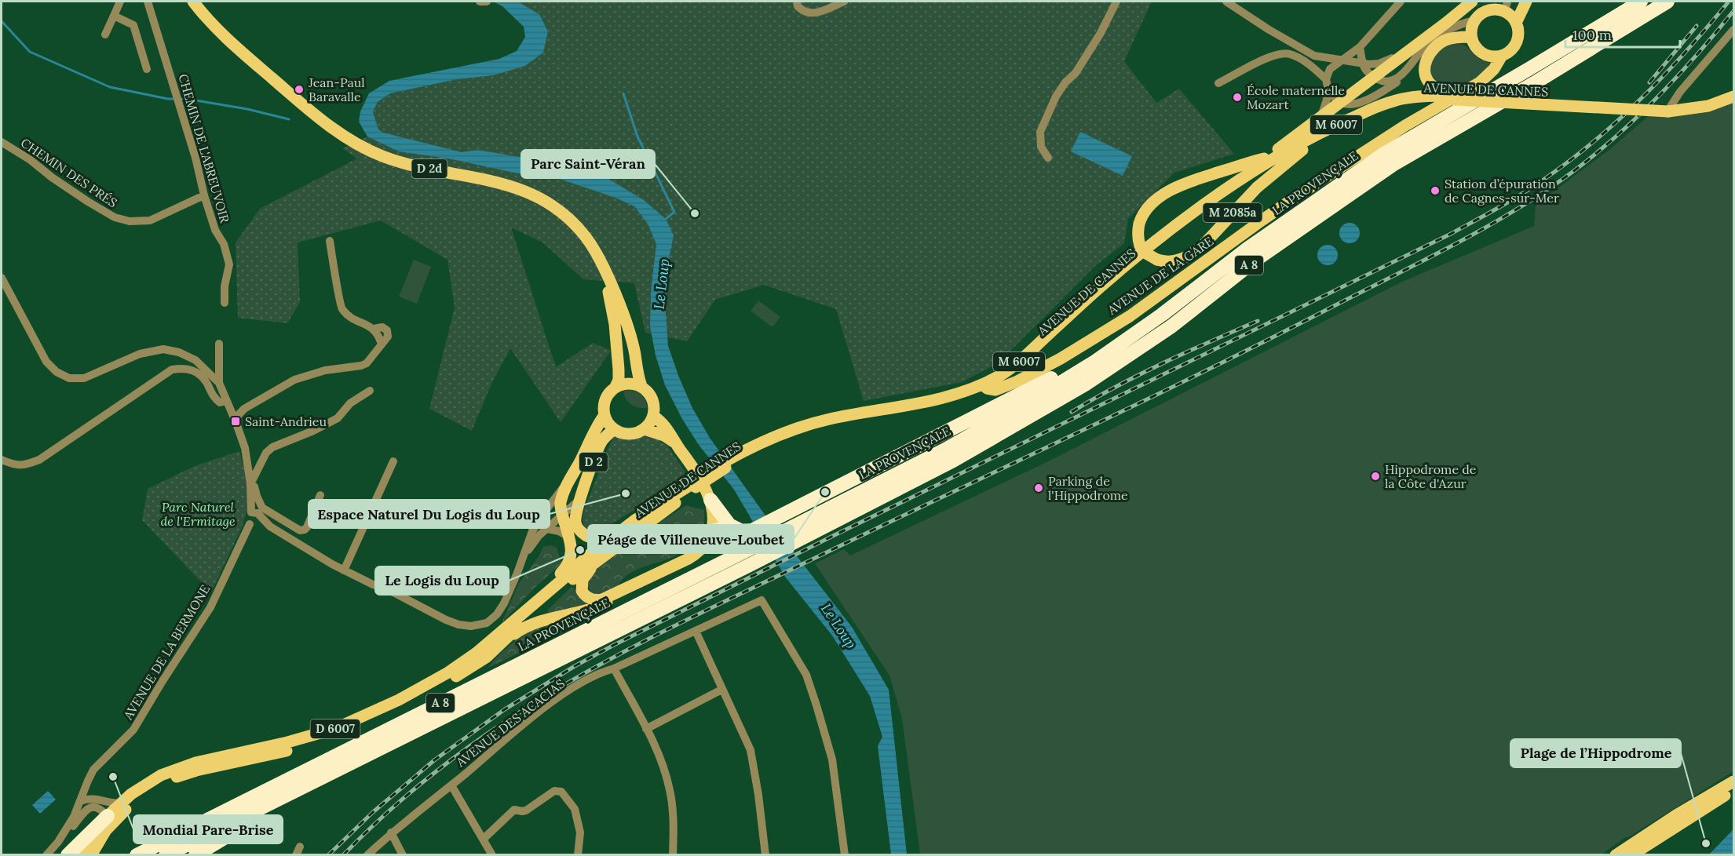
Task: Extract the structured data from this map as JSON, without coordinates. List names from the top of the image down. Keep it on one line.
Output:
{"streets":{"highway":["LA PROVENÇALE","A 8"],"main road":["AVENUE DE CANNES","M 6007","D 2d","M 2085a","AVENUE DE LA GARE","D 2","D 6007"],"street":["CHEMIN DE L'ABREUVOIR","CHEMIN DES PRÉS","AVENUE DE LA BERMONE","AVENUE DES ACACIAS"]},"crossings":[["AVENUE DE CANNES","M 2085a"],["AVENUE DE CANNES","AVENUE DE LA GARE"],["AVENUE DE CANNES","D 2"],["AVENUE DE CANNES","D 6007"],["CHEMIN DE L'ABREUVOIR","CHEMIN DES PRÉS"],["D 2d","D 2"],["D 2","AVENUE DE LA BERMONE"],["D 2","D 6007"]],"water":["Le Loup"],"parks":["Parc Naturel de l'Ermitage"],"places":{"other":["Jean-Paul Baravalle","École maternelle Mozart","Station d’épuration de Cagnes-sur-Mer","Parc Saint-Véran","Hippodrome de la Côte d'Azur","Parking de l'Hippodrome","Péage de Villeneuve-Loubet","Espace Naturel Du Logis du Loup","Le Logis du Loup","Mondial Pare-Brise","Plage de l’Hippodrome"],"transit":["Saint-Andrieu"]},"scale_bar":"100 m"}
